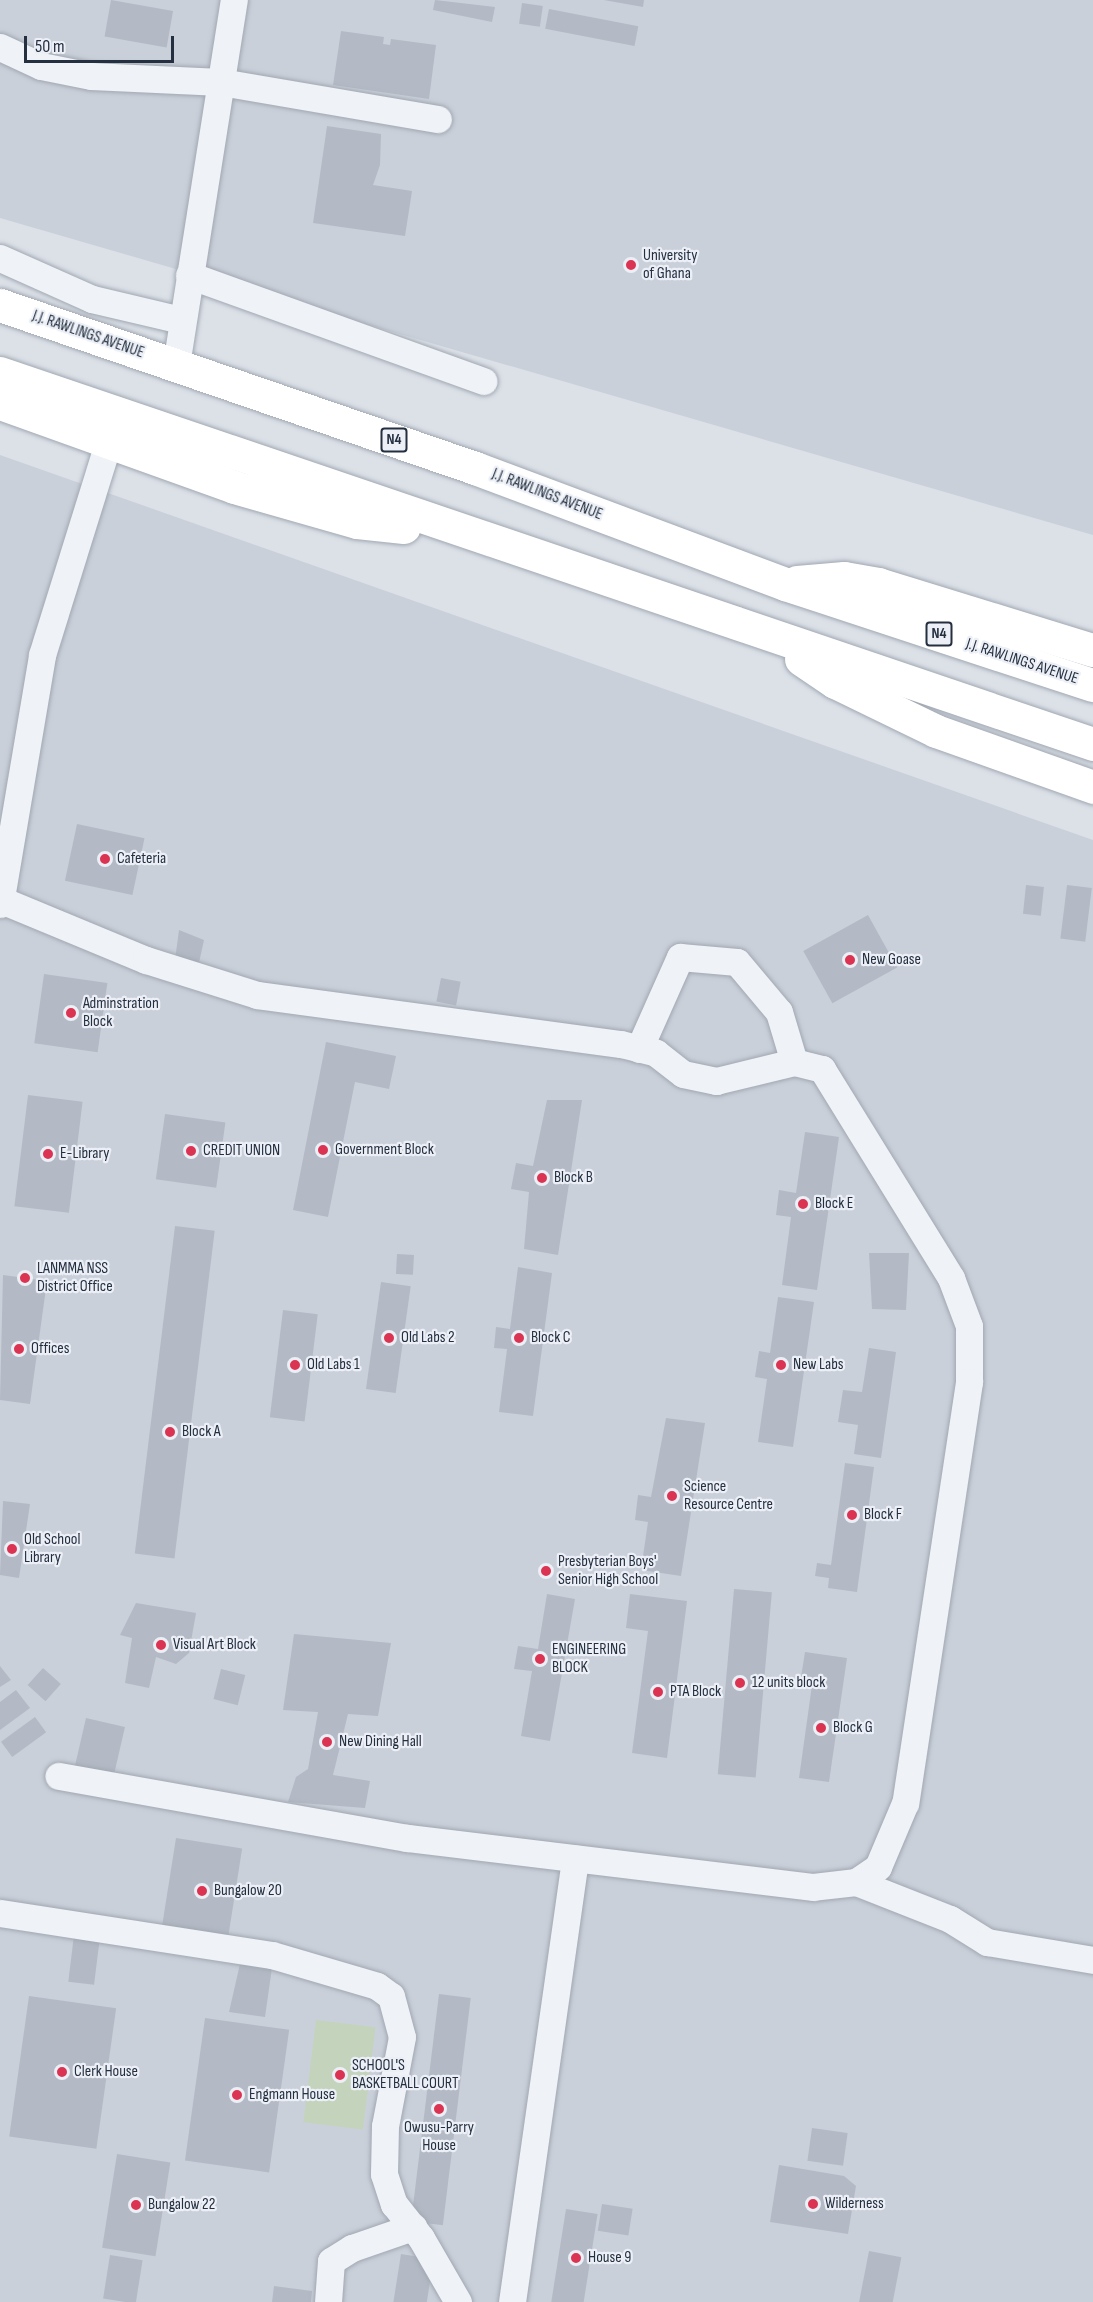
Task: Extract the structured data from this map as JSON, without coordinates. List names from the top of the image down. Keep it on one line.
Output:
{"streets":{"highway":["J.J. RAWLINGS AVENUE","N4"]},"places":["University of Ghana","Cafeteria","New Goase","Adminstration Block","Government Block","CREDIT UNION","E-Library","Block B","Block E","LANMMA NSS District Office","Old Labs 2","Block C","Offices","Old Labs 1","New Labs","Block A","Science Resource Centre","Block F","Old School Library","Presbyterian Boys' Senior High School","Visual Art Block","ENGINEERING BLOCK","12 units block","PTA Block","Block G","New Dining Hall","Bungalow 20","Clerk House","SCHOOL'S BASKETBALL COURT","Engmann House","Owusu-Parry House","Wilderness","Bungalow 22","House 9"],"scale_bar":"50 m"}
